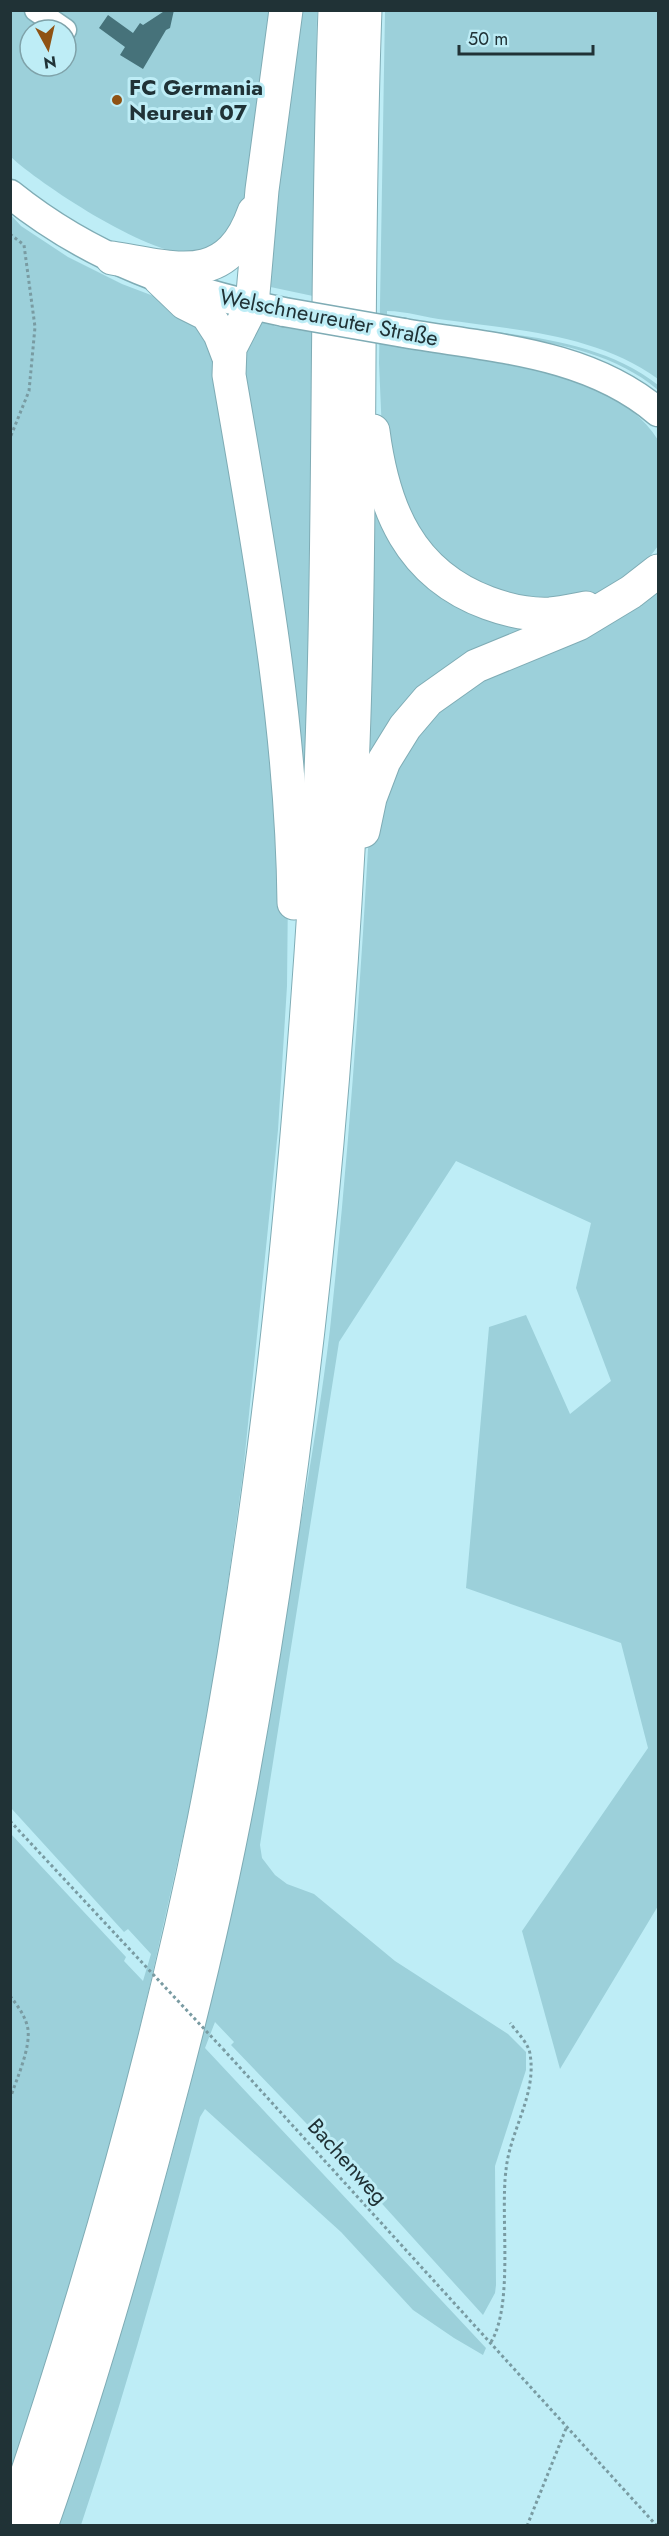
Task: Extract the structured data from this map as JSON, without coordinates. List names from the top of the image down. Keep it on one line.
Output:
{"streets":{"main road":["Welschneureuter Straße"],"path":["Bachenweg"]},"places":["FC Germania Neureut 07"],"scale_bar":"50 m","north":"bottom"}
